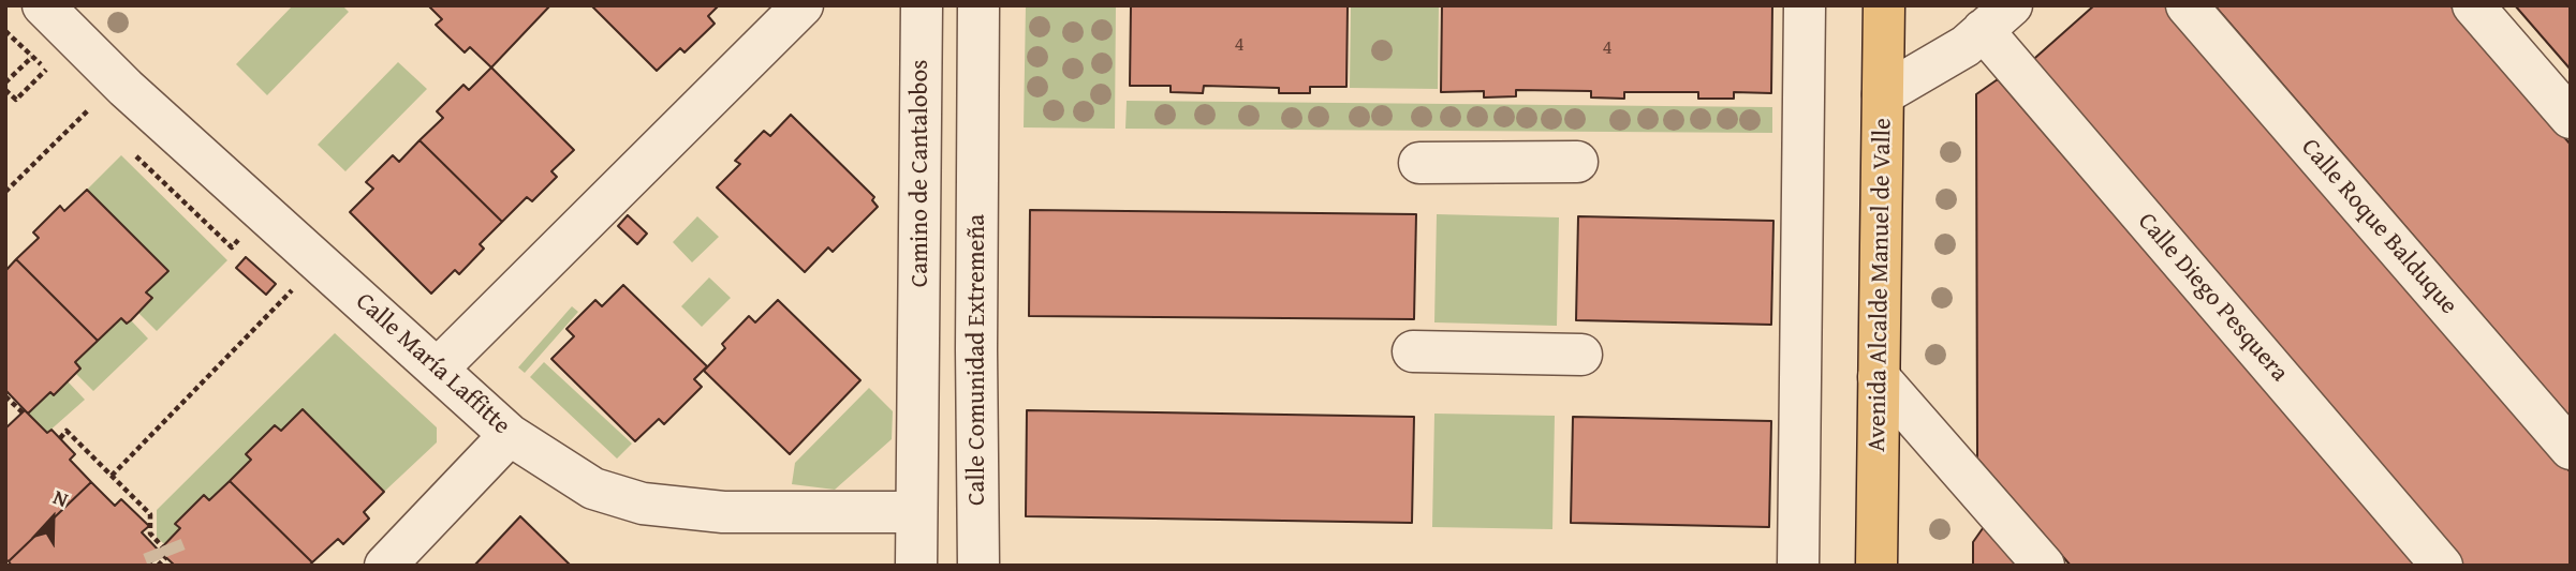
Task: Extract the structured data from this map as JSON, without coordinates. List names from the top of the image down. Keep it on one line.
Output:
{"streets":{"main road":["Avenida Alcalde Manuel de Valle"],"street":["Camino de Cantalobos","Calle Roque Balduque","Calle Diego Pesquera","Calle Comunidad Extremeña","Calle María Laffitte"]},"crossings":[["Camino de Cantalobos","Calle María Laffitte"]],"house_numbers":["4","4"],"north":"top"}
